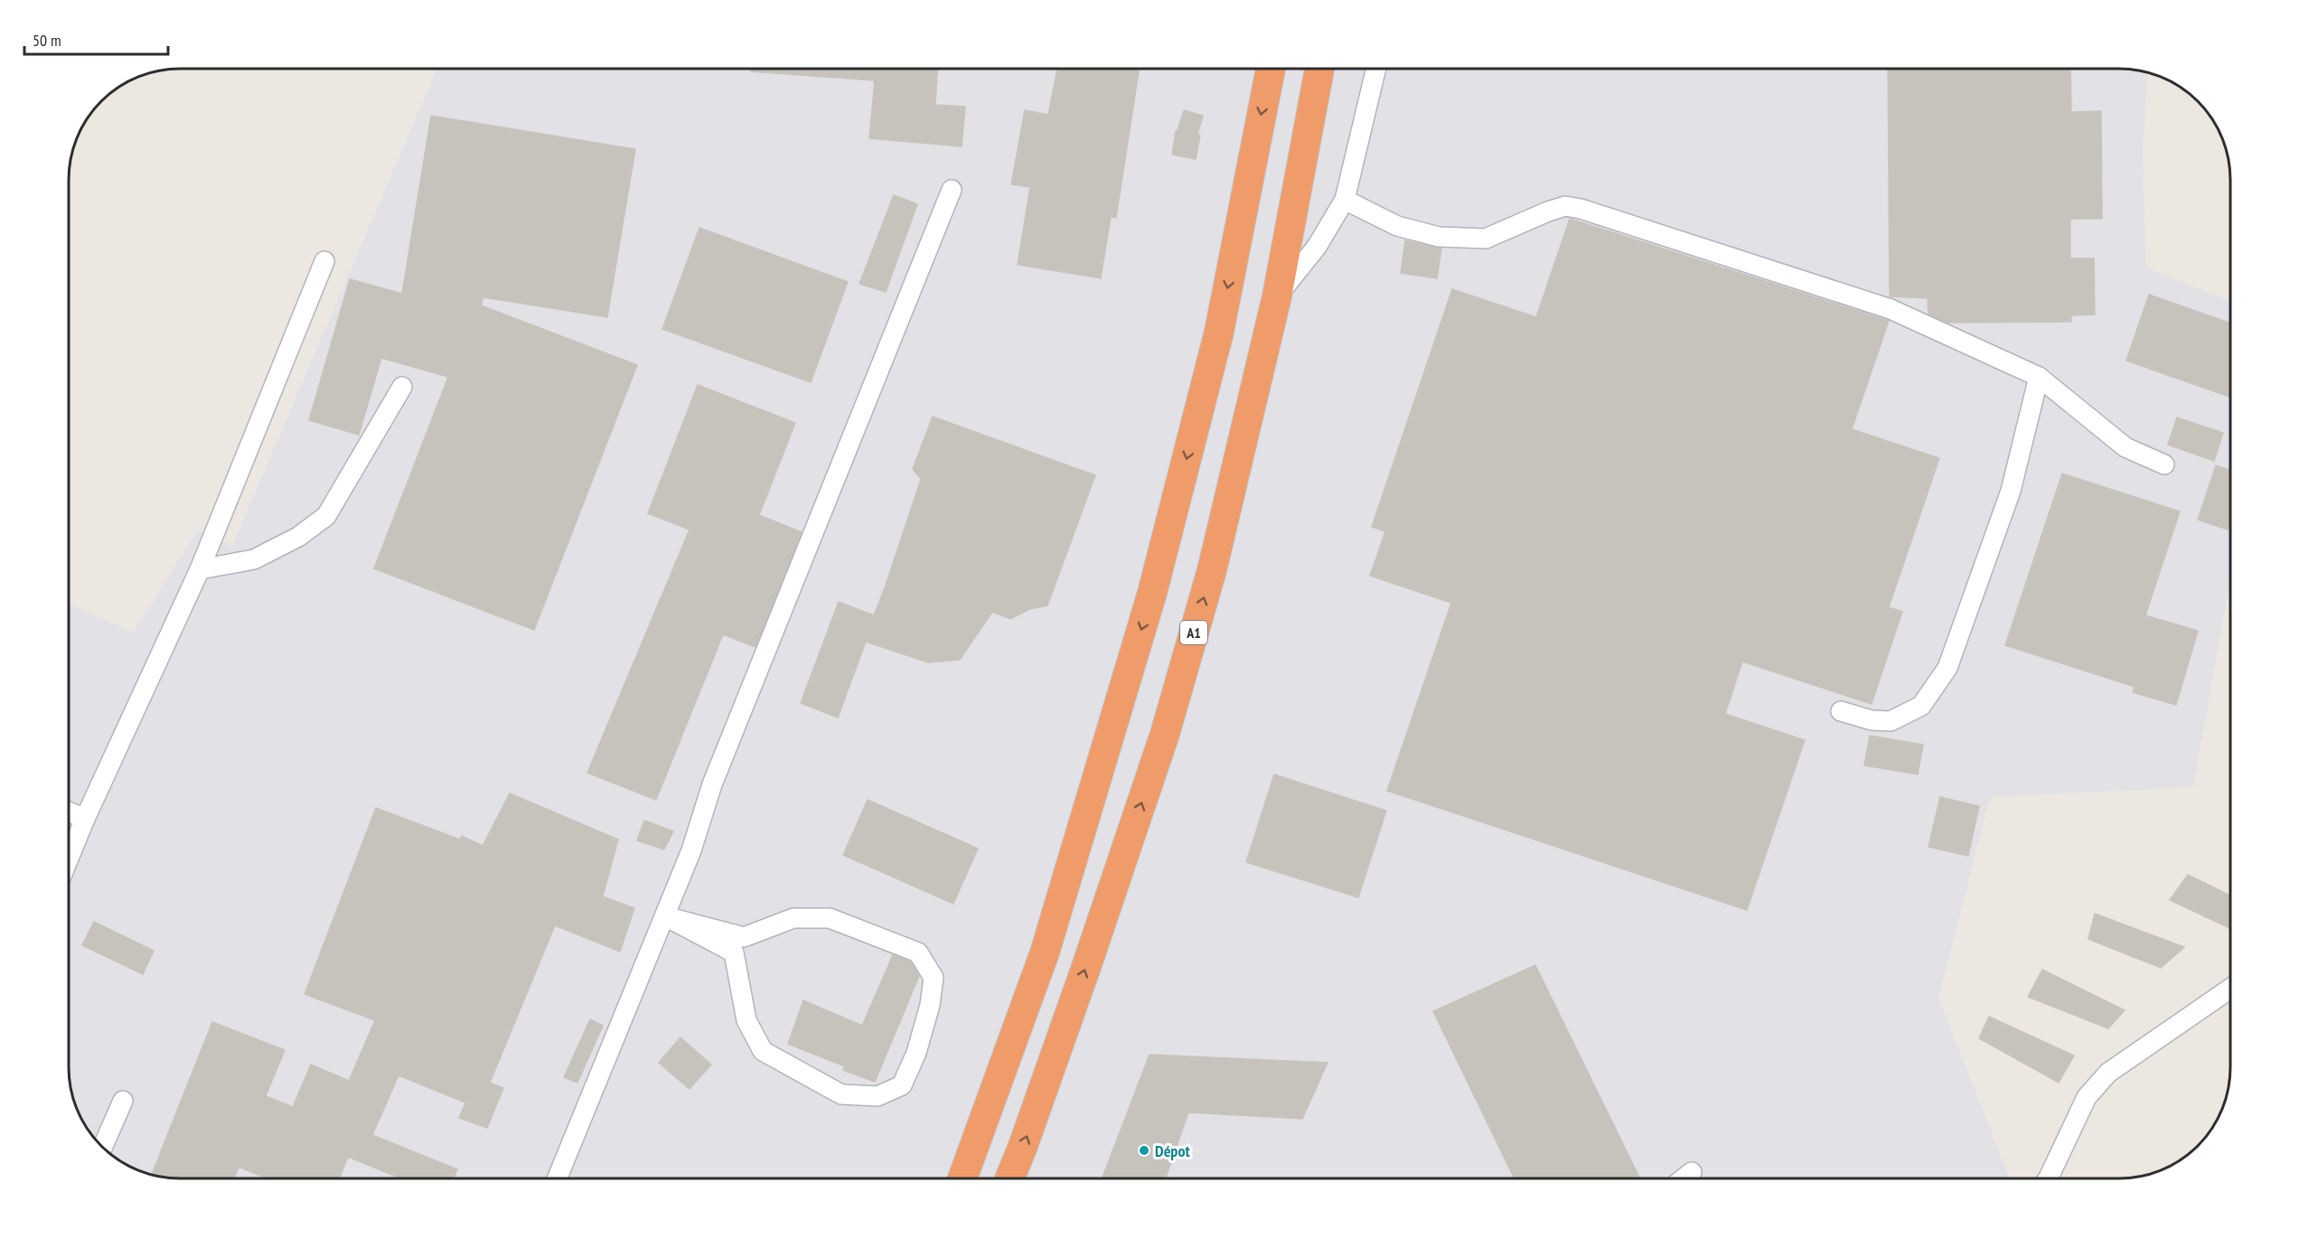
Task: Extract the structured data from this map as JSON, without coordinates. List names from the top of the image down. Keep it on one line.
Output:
{"streets":{"highway":["A1"]},"places":["Dépot"],"scale_bar":"50 m"}
